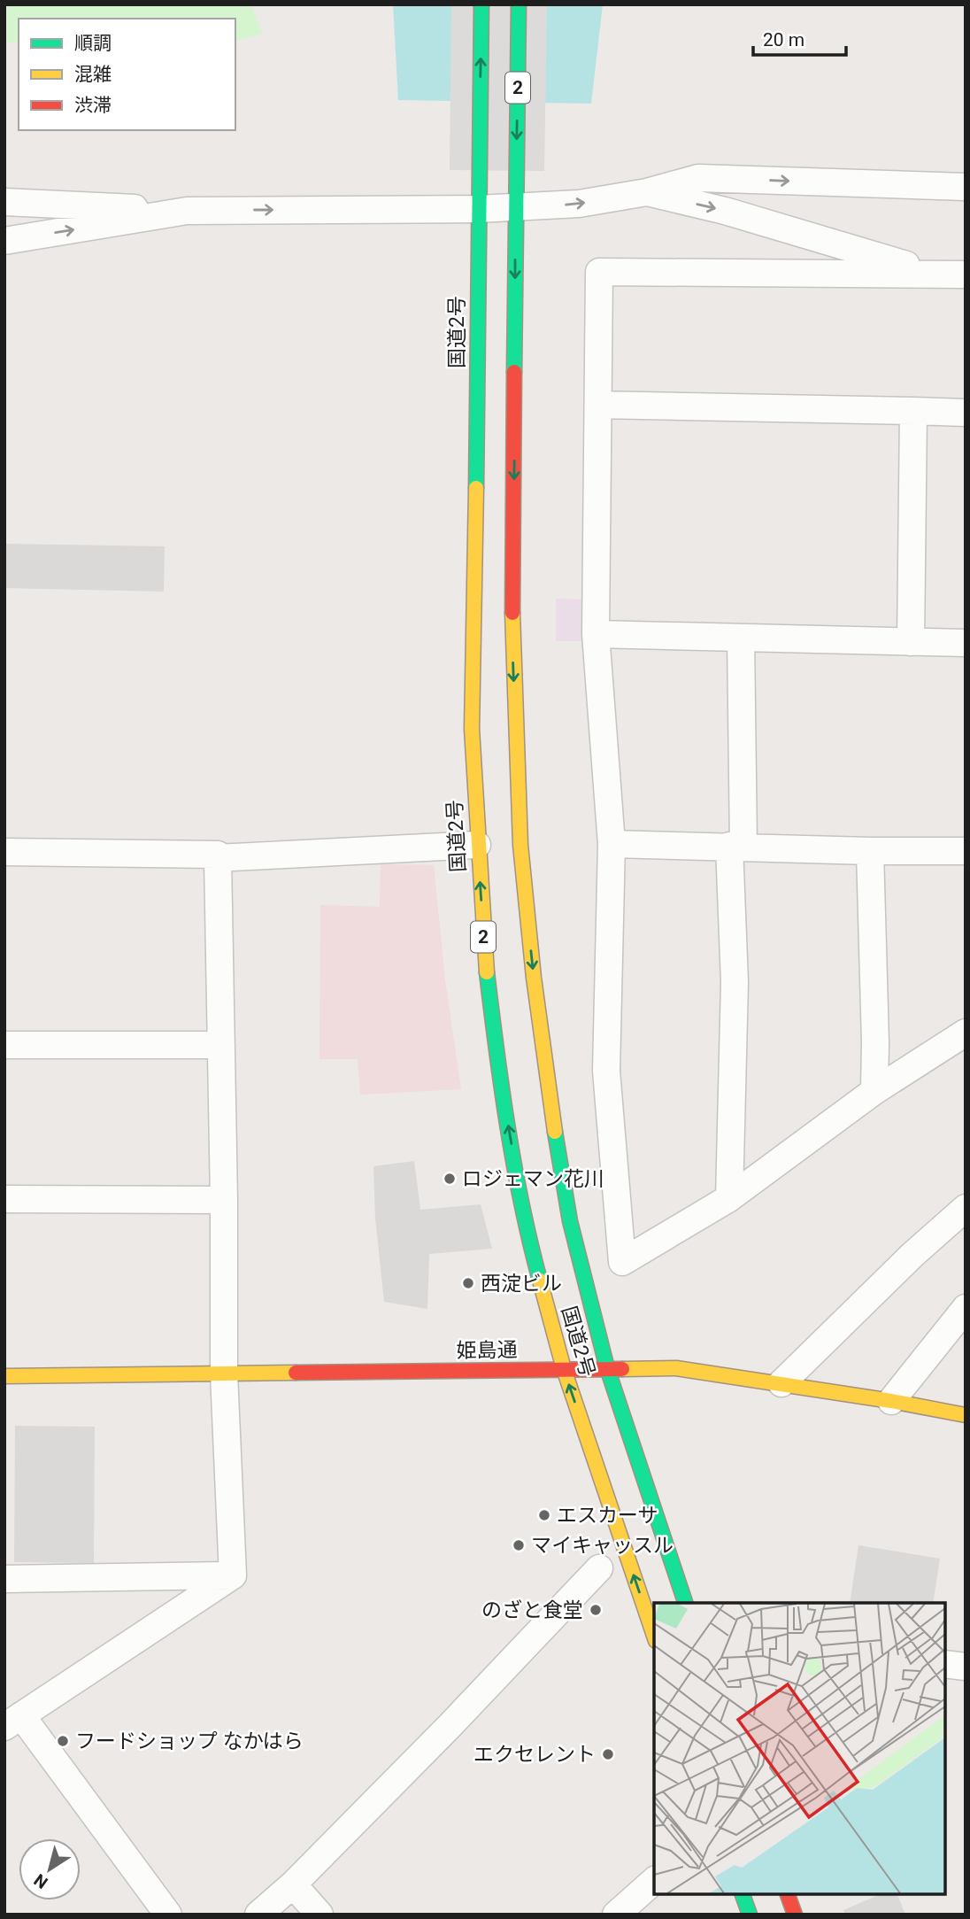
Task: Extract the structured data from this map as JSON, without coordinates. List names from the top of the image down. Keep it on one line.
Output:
{"streets":{"main road":["2","国道2号","姫島通"]},"crossings":[["国道2号","姫島通"]],"places":["ロジェマン花川","西淀ビル","エスカーサ","マイキャッスル","のざと食堂","フードショップ なかはら","エクセレント"],"legend":["順調","混雑","渋滞"],"scale_bar":"20 m","north":"bottom left"}
